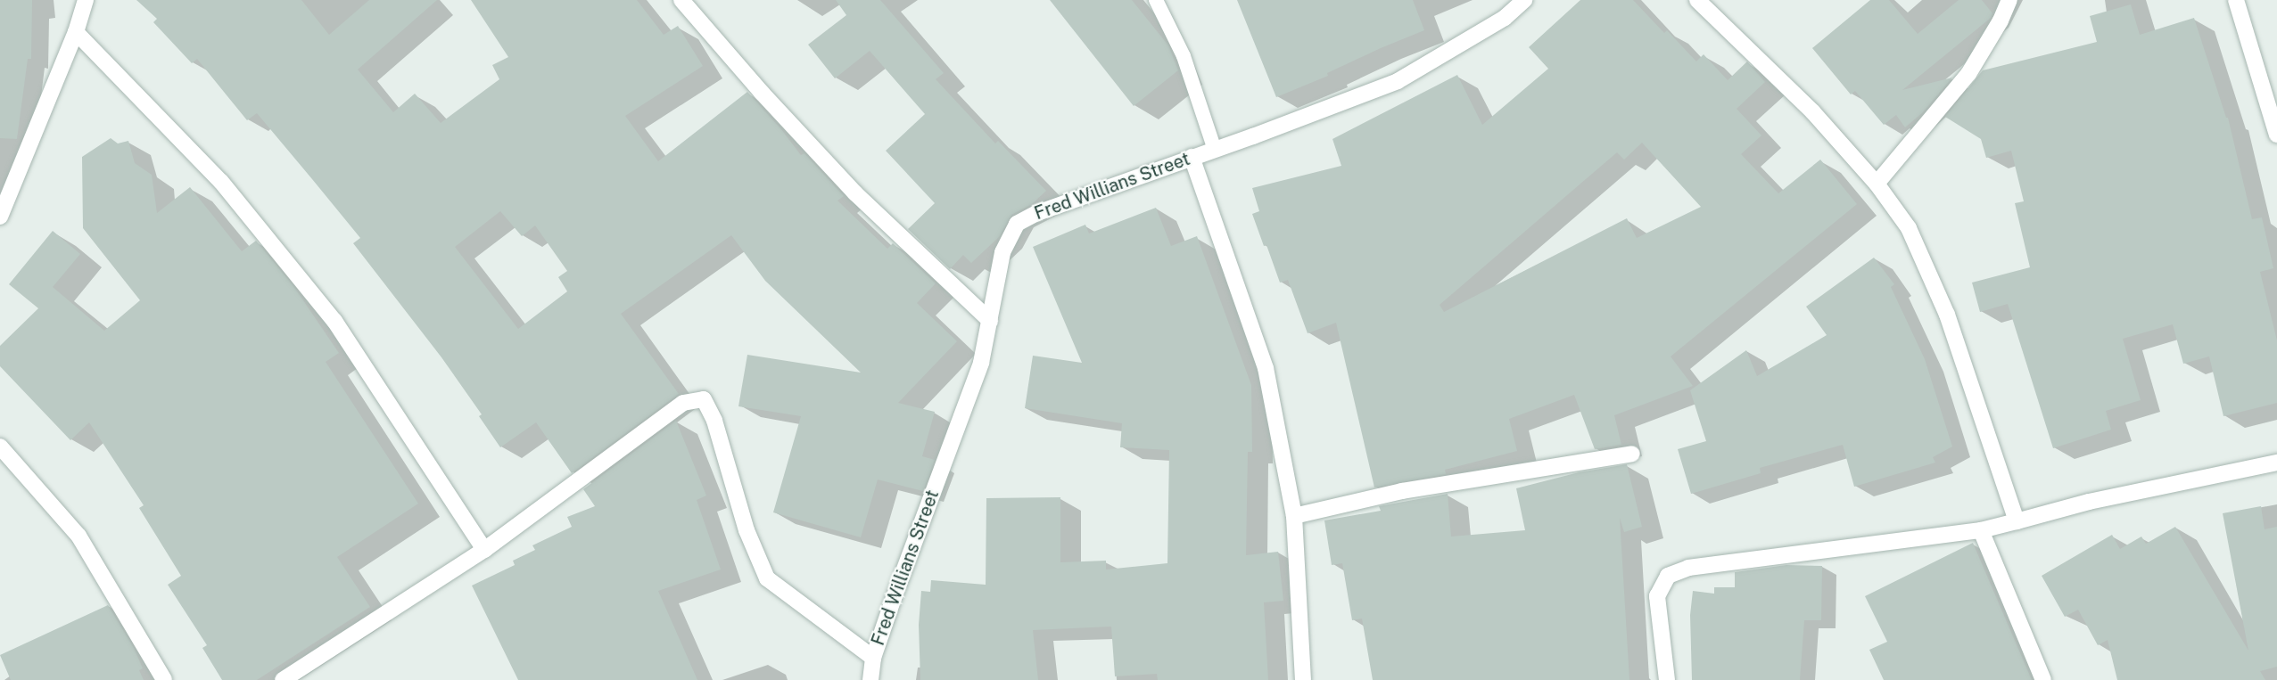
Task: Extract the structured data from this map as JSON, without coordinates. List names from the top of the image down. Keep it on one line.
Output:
{"streets":{"street":["Fred Willians Street"]}}
